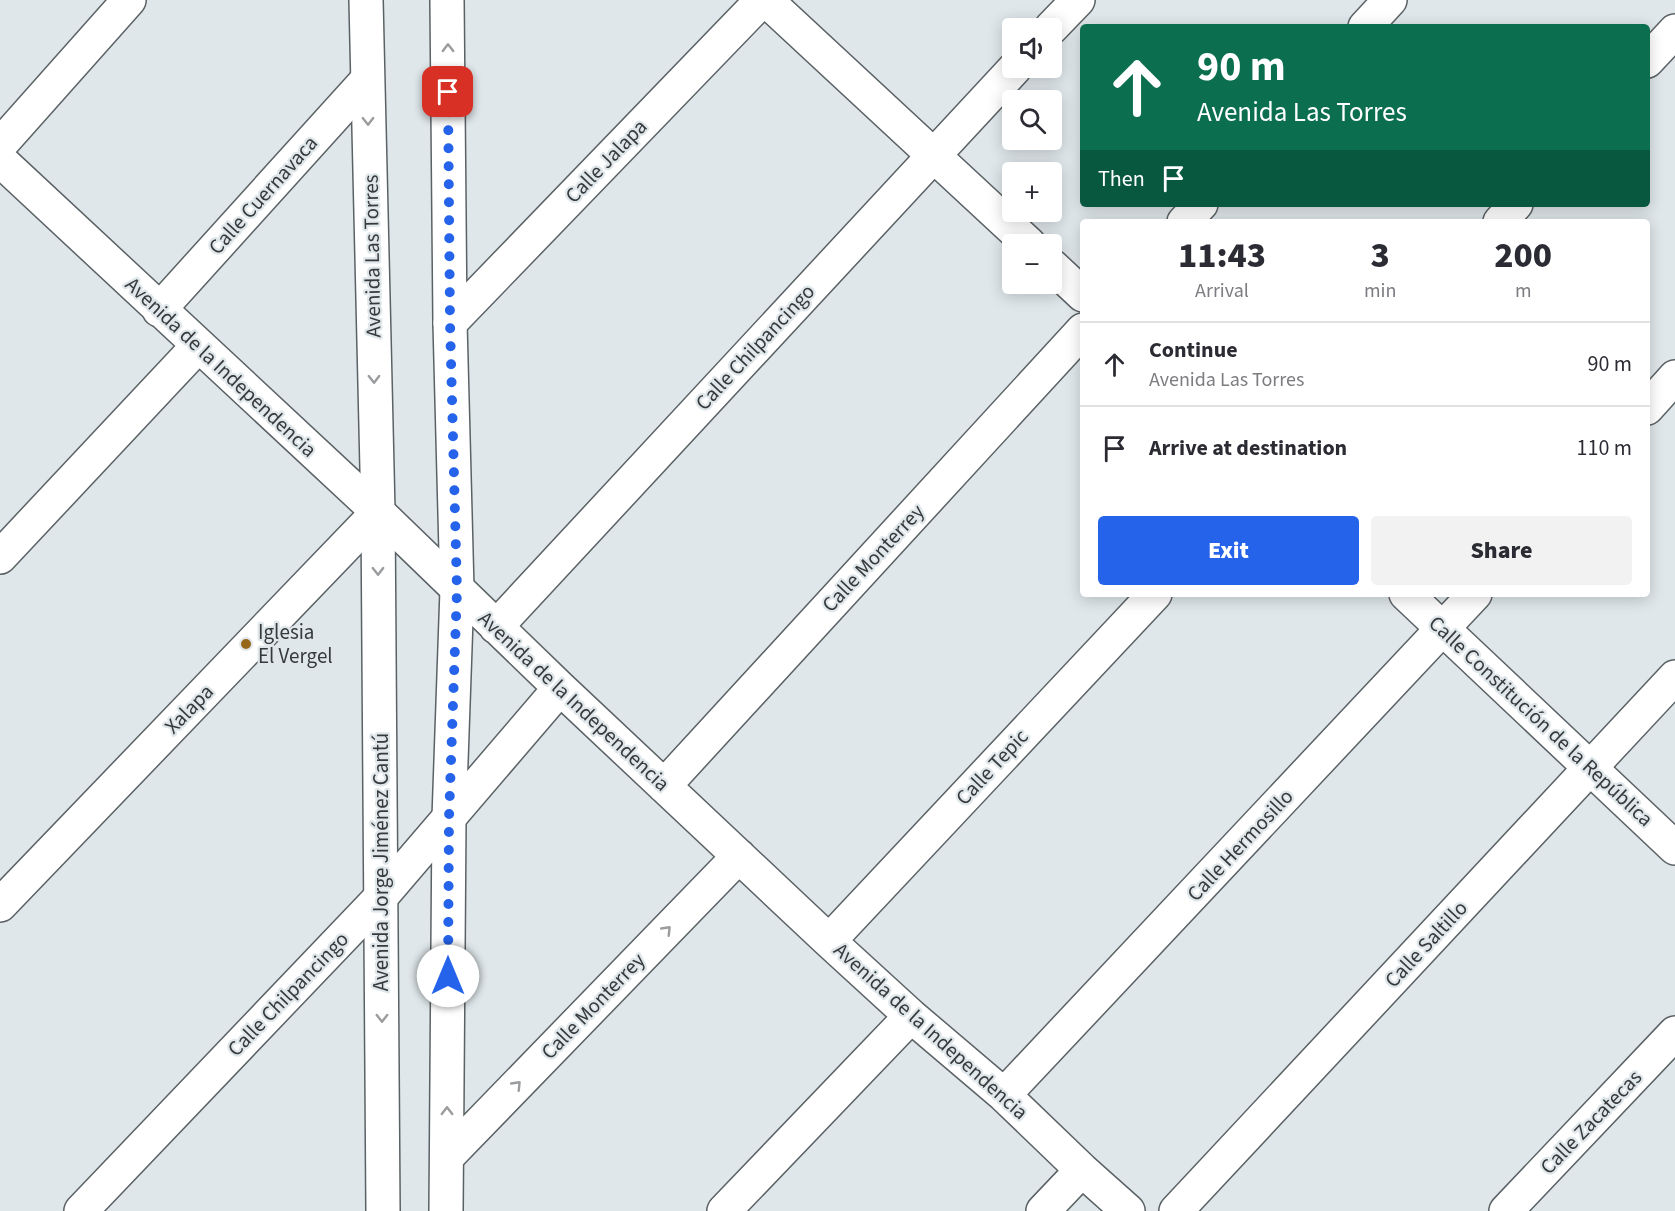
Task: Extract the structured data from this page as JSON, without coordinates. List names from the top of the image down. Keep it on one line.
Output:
{"streets":{"street":["Calle Jalapa","Calle Cuernavaca","Avenida Las Torres","Calle Chilpancingo","Avenida de la Independencia","Calle Monterrey","Xalapa","Calle Constitución de la República","Calle Tepic","Calle Hermosillo","Avenida Jorge Jiménez Cantú","Calle Saltillo","Calle Zacatecas"]},"crossings":[["Calle Cuernavaca","Avenida Las Torres"],["Calle Cuernavaca","Avenida de la Independencia"],["Avenida Las Torres","Avenida de la Independencia"],["Avenida Las Torres","Xalapa"],["Avenida Las Torres","Avenida Jorge Jiménez Cantú"],["Calle Chilpancingo","Avenida de la Independencia"],["Calle Chilpancingo","Avenida Jorge Jiménez Cantú"],["Avenida de la Independencia","Calle Monterrey"],["Avenida de la Independencia","Xalapa"],["Avenida de la Independencia","Calle Tepic"],["Avenida de la Independencia","Calle Hermosillo"],["Avenida de la Independencia","Avenida Jorge Jiménez Cantú"],["Xalapa","Avenida Jorge Jiménez Cantú"],["Calle Constitución de la República","Calle Hermosillo"],["Calle Constitución de la República","Calle Saltillo"]],"places":["Iglesia El Vergel"],"page":{"map_buttons":["+","−"],"turn":["90 m","Avenida Las Torres"],"then":"Then","eta":["11:43","Arrival","3","min","200","m"],"list":[{"name":"Continue","note":"Avenida Las Torres","value":"90 m"},{"name":"Arrive at destination","value":"110 m"}],"buttons":["Exit","Share"]}}
